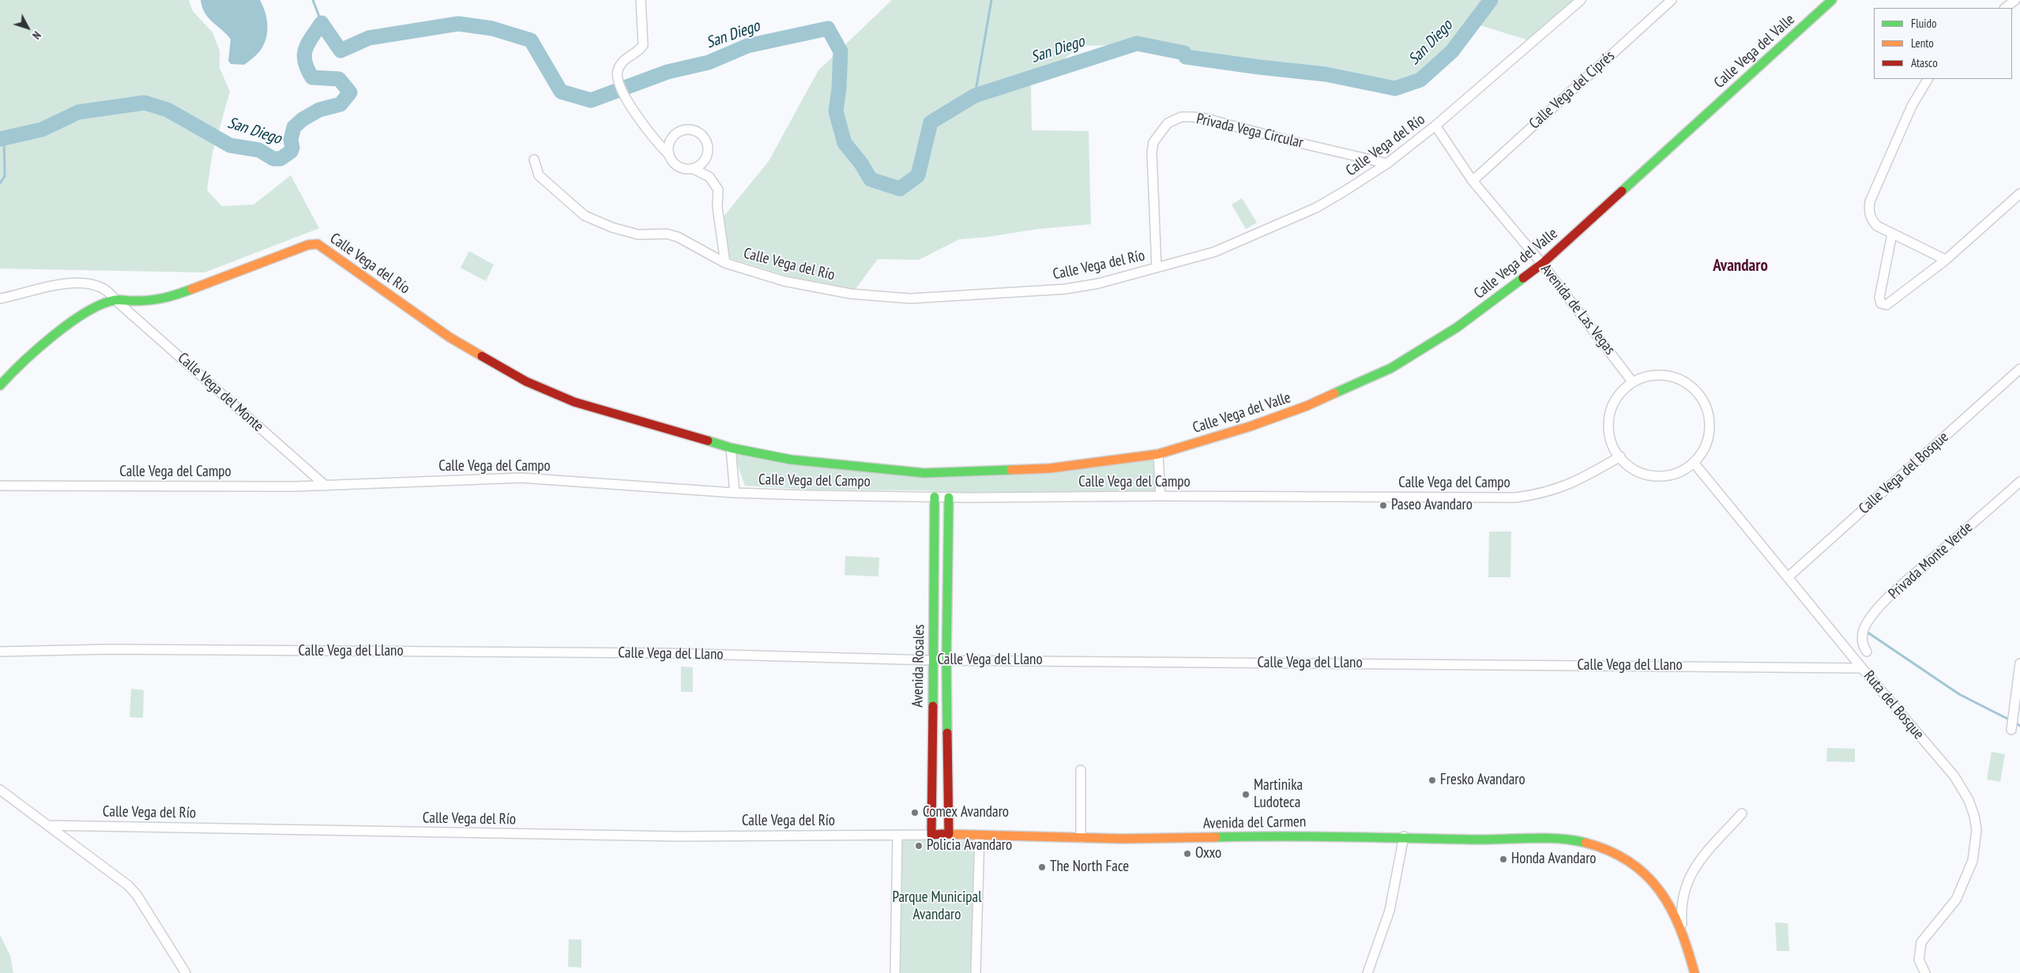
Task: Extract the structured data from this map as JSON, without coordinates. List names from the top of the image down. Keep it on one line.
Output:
{"streets":{"street":["Calle Vega del Valle","Calle Vega del Ciprés","Privada Vega Circular","Calle Vega del Río","Avenida de Las Vegas","Calle Vega del Monte","Calle Vega del Campo","Calle Vega del Bosque","Privada Monte Verde","Calle Vega del Llano","Avenida Rosales","Ruta del Bosque","Avenida del Carmen"]},"crossings":[["Calle Vega del Valle","Avenida de Las Vegas"],["Calle Vega del Valle","Calle Vega del Campo"],["Calle Vega del Ciprés","Avenida de Las Vegas"],["Privada Vega Circular","Calle Vega del Río"],["Calle Vega del Río","Avenida de Las Vegas"],["Calle Vega del Río","Calle Vega del Monte"],["Calle Vega del Río","Calle Vega del Campo"],["Calle Vega del Río","Avenida Rosales"],["Calle Vega del Río","Avenida del Carmen"],["Avenida de Las Vegas","Calle Vega del Campo"],["Avenida de Las Vegas","Ruta del Bosque"],["Calle Vega del Monte","Calle Vega del Campo"],["Calle Vega del Campo","Avenida Rosales"],["Calle Vega del Campo","Ruta del Bosque"],["Calle Vega del Bosque","Ruta del Bosque"],["Calle Vega del Llano","Avenida Rosales"],["Calle Vega del Llano","Ruta del Bosque"],["Avenida Rosales","Avenida del Carmen"]],"districts":["Avandaro"],"water":["San Diego"],"parks":["Parque Municipal Avandaro"],"places":["Paseo Avandaro","Fresko Avandaro","Martinika Ludoteca","Comex Avandaro","Policia Avandaro","Oxxo","Honda Avandaro","The North Face"],"legend":["Fluido","Lento","Atasco"],"north":"bottom right"}
